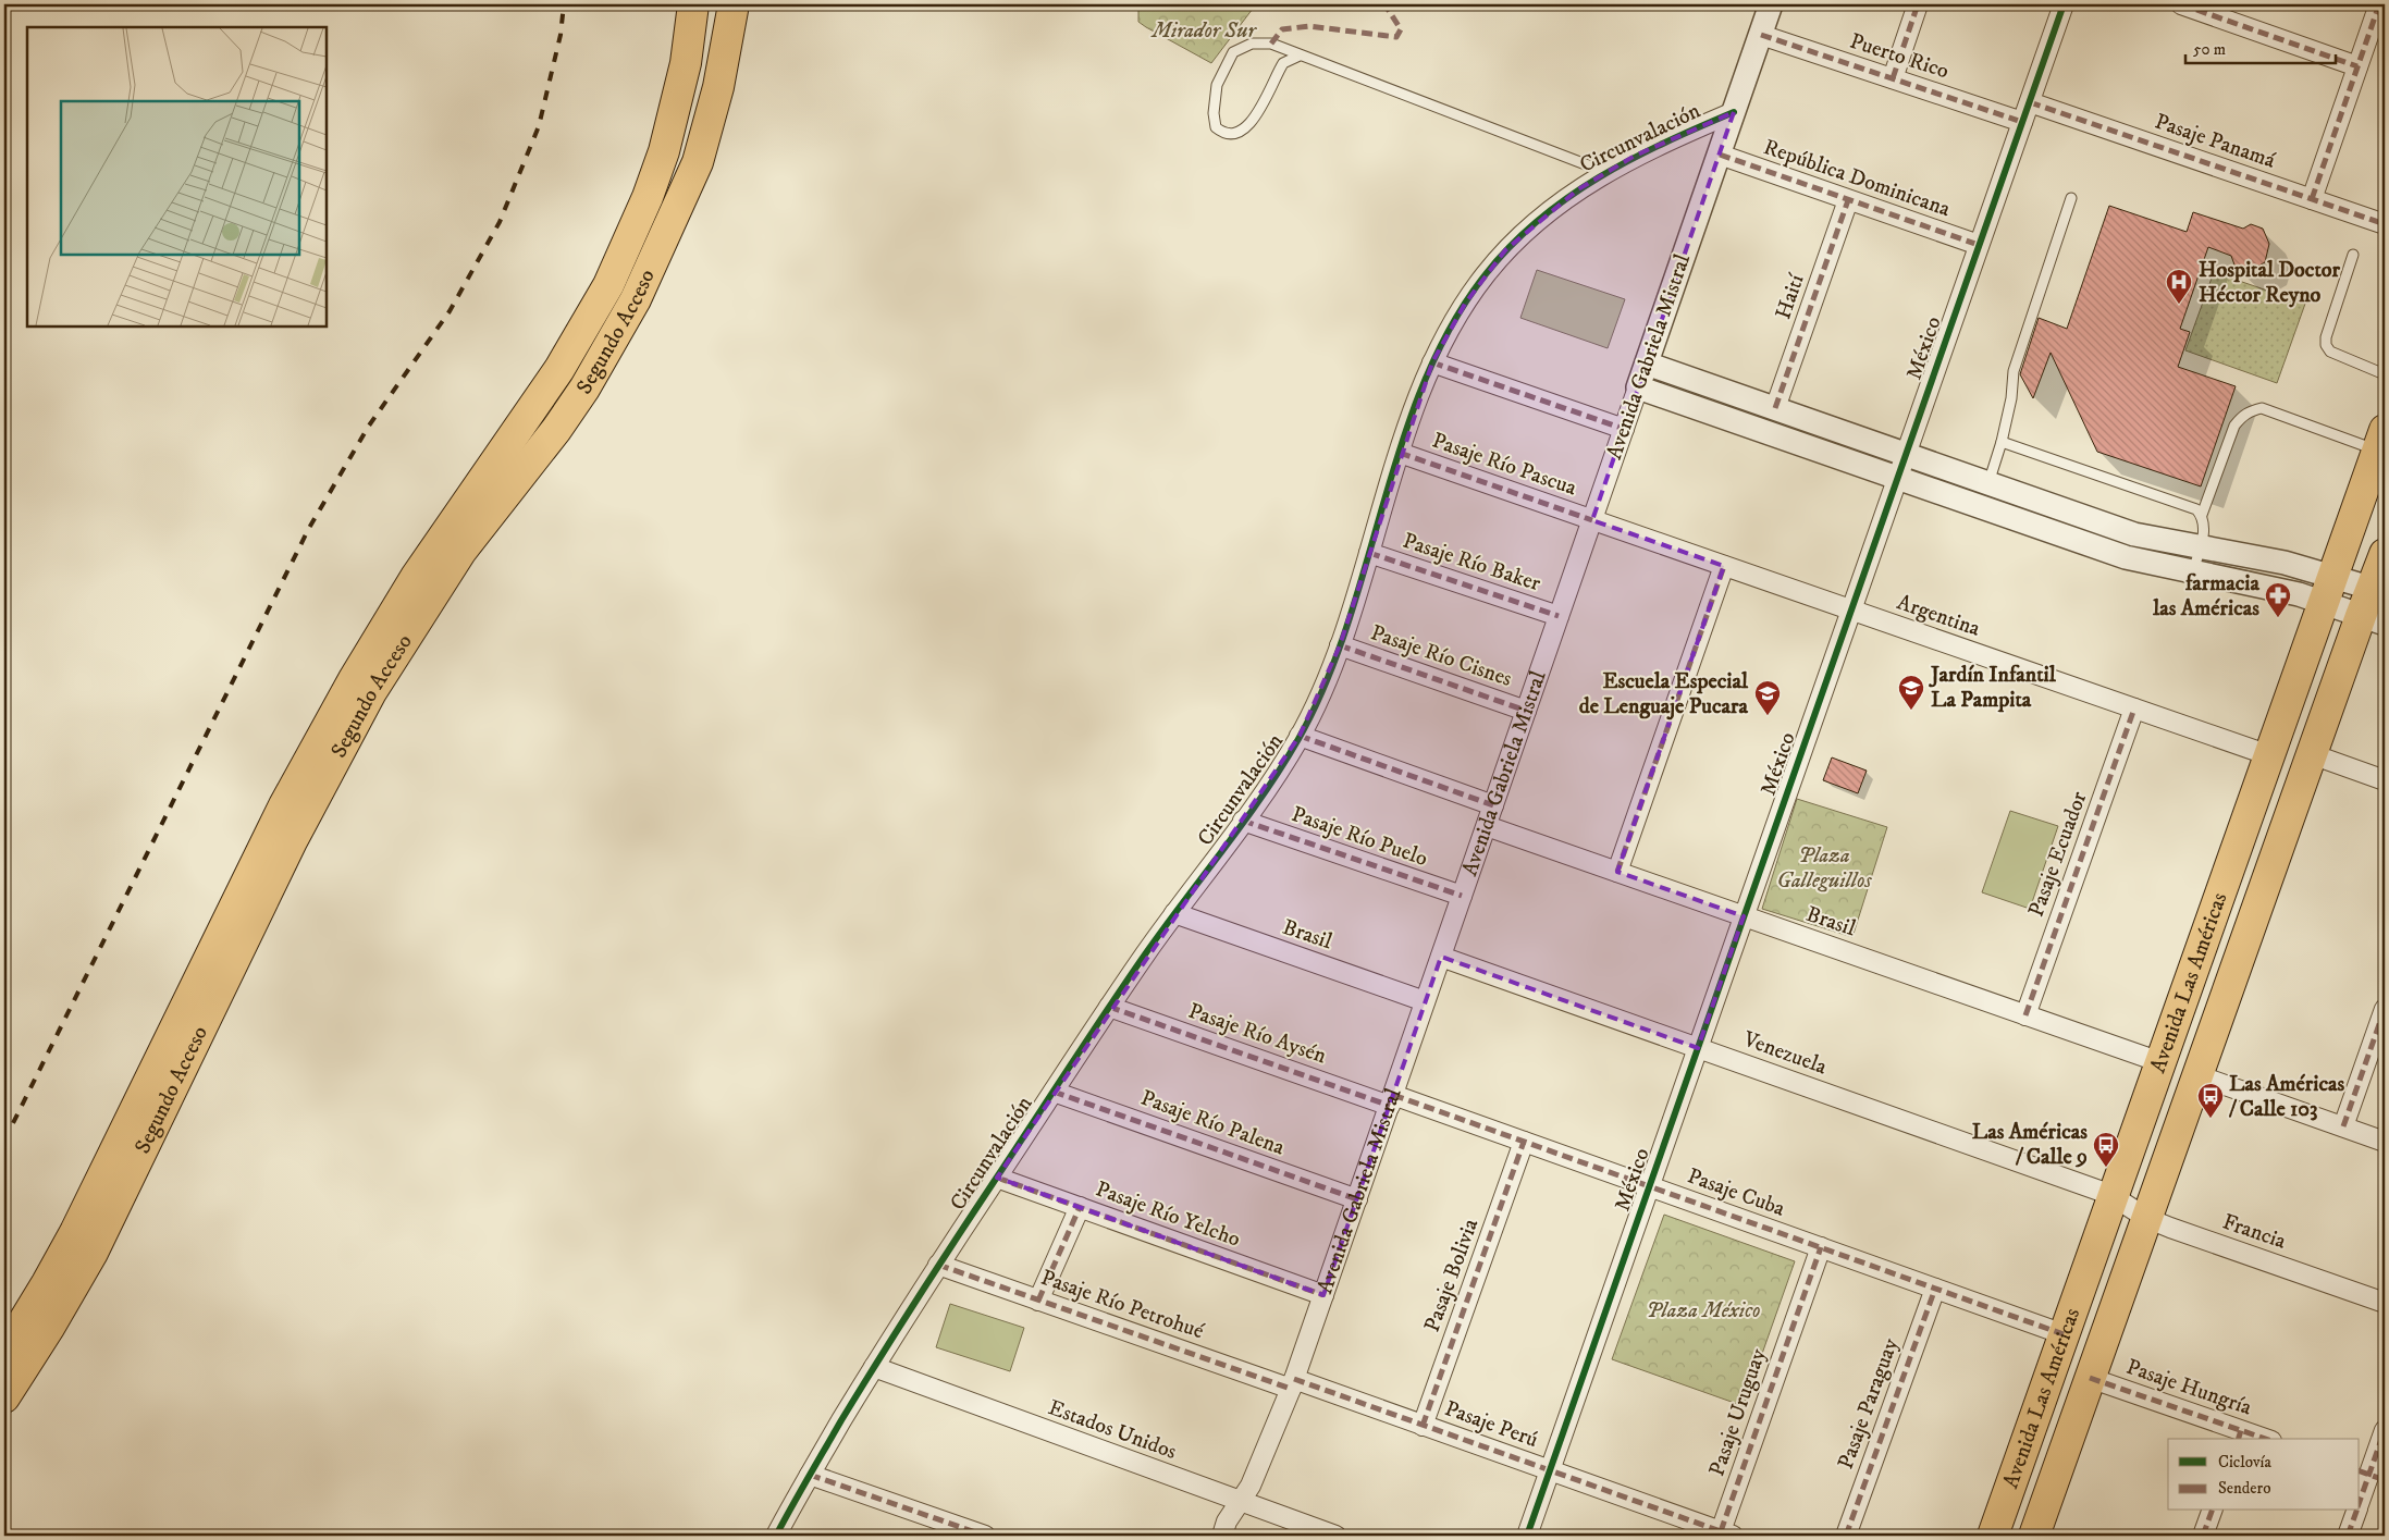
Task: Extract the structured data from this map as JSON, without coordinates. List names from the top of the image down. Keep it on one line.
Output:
{"streets":{"main road":["Segundo Acceso","Avenida Las Américas"],"street":["Puerto Rico","Circunvalación","Pasaje Panamá","República Dominicana","Haití","México","Avenida Gabriela Mistral","Pasaje Río Pascua","Pasaje Río Baker","Argentina","Pasaje Río Cisnes","Pasaje Río Puelo","Pasaje Ecuador","Brasil","Pasaje Río Aysén","Venezuela","Pasaje Río Palena","Pasaje Cuba","Pasaje Río Yelcho","Francia","Pasaje Bolivia","Pasaje Río Petrohué","Pasaje Hungría","Pasaje Paraguay","Pasaje Uruguay","Pasaje Perú","Estados Unidos"]},"crossings":[["Puerto Rico","México"],["Puerto Rico","Avenida Gabriela Mistral"],["Circunvalación","Avenida Gabriela Mistral"],["Circunvalación","Pasaje Río Pascua"],["Circunvalación","Pasaje Río Baker"],["Circunvalación","Pasaje Río Cisnes"],["Circunvalación","Pasaje Río Puelo"],["Circunvalación","Brasil"],["Circunvalación","Pasaje Río Aysén"],["Circunvalación","Pasaje Río Palena"],["Circunvalación","Pasaje Río Yelcho"],["Circunvalación","Pasaje Río Petrohué"],["Circunvalación","Estados Unidos"],["Pasaje Panamá","México"],["República Dominicana","Haití"],["República Dominicana","México"],["República Dominicana","Avenida Gabriela Mistral"],["México","Argentina"],["México","Brasil"],["México","Venezuela"],["México","Pasaje Cuba"],["México","Pasaje Perú"],["Avenida Gabriela Mistral","Pasaje Río Pascua"],["Avenida Gabriela Mistral","Pasaje Río Baker"],["Avenida Gabriela Mistral","Argentina"],["Avenida Gabriela Mistral","Pasaje Río Cisnes"],["Avenida Gabriela Mistral","Pasaje Río Puelo"],["Avenida Gabriela Mistral","Brasil"],["Avenida Gabriela Mistral","Pasaje Río Aysén"],["Avenida Gabriela Mistral","Venezuela"],["Avenida Gabriela Mistral","Pasaje Río Palena"],["Avenida Gabriela Mistral","Pasaje Cuba"],["Avenida Gabriela Mistral","Pasaje Río Yelcho"],["Avenida Gabriela Mistral","Pasaje Río Petrohué"],["Avenida Gabriela Mistral","Pasaje Perú"],["Avenida Gabriela Mistral","Estados Unidos"],["Pasaje Río Pascua","Argentina"],["Argentina","Pasaje Ecuador"],["Argentina","Avenida Las Américas"],["Pasaje Ecuador","Brasil"],["Brasil","Avenida Las Américas"],["Avenida Las Américas","Venezuela"],["Avenida Las Américas","Pasaje Cuba"],["Avenida Las Américas","Francia"],["Avenida Las Américas","Pasaje Hungría"],["Pasaje Río Aysén","Pasaje Cuba"],["Venezuela","Francia"],["Pasaje Cuba","Pasaje Bolivia"],["Pasaje Cuba","Pasaje Paraguay"],["Pasaje Cuba","Pasaje Uruguay"],["Pasaje Bolivia","Pasaje Perú"],["Pasaje Río Petrohué","Pasaje Perú"],["Pasaje Uruguay","Pasaje Perú"]],"parks":["Mirador Sur","Plaza Galleguillos","Plaza México"],"places":{"hospital":["Hospital Doctor Héctor Reyno"],"pharmacy":["farmacia las Américas"],"school or university":["Jardín Infantil La Pampita","Escuela Especial de Lenguaje Pucara"],"bus stop":["Las Américas / Calle 103","Las Américas / Calle 9"]},"legend":["Ciclovía","Sendero"],"scale_bar":"50 m"}
